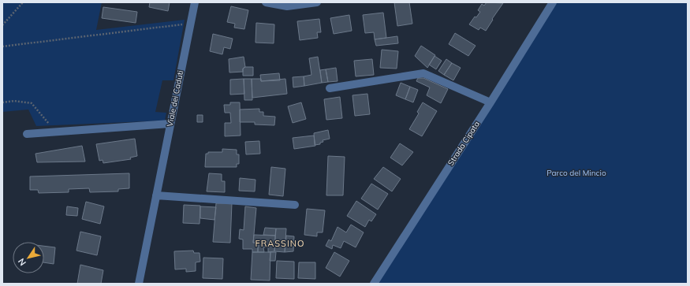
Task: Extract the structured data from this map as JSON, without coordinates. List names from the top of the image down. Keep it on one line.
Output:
{"streets":{"street":["Viale dei Caduti","Strada Cipata"]},"districts":["FRASSINO"],"parks":["Parco del Mincio"],"north":"bottom left"}
